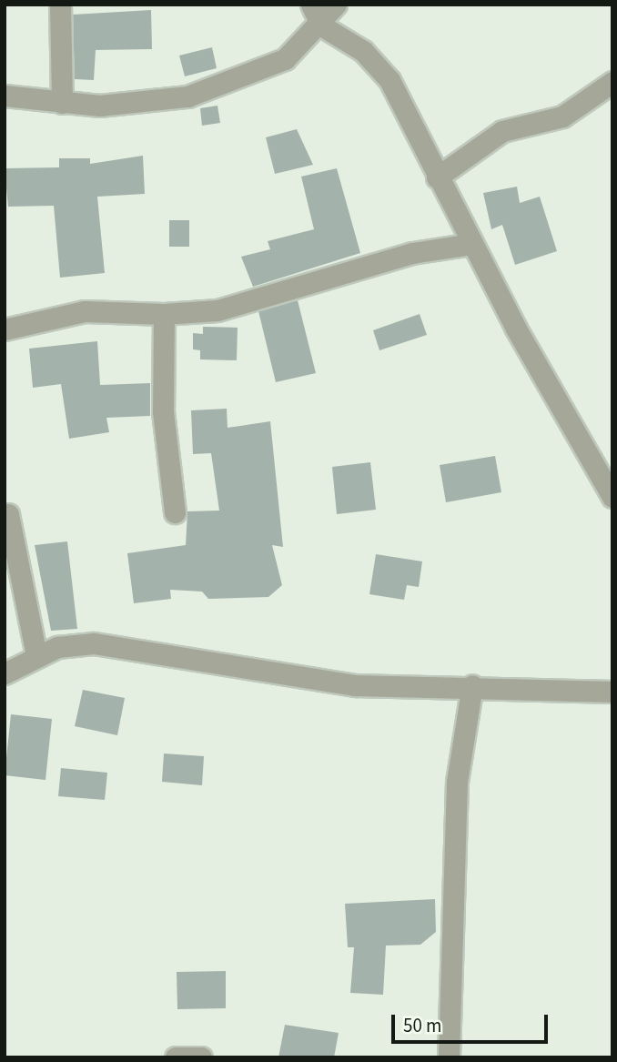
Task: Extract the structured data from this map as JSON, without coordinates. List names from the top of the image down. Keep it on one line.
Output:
{"scale_bar":"50 m"}
